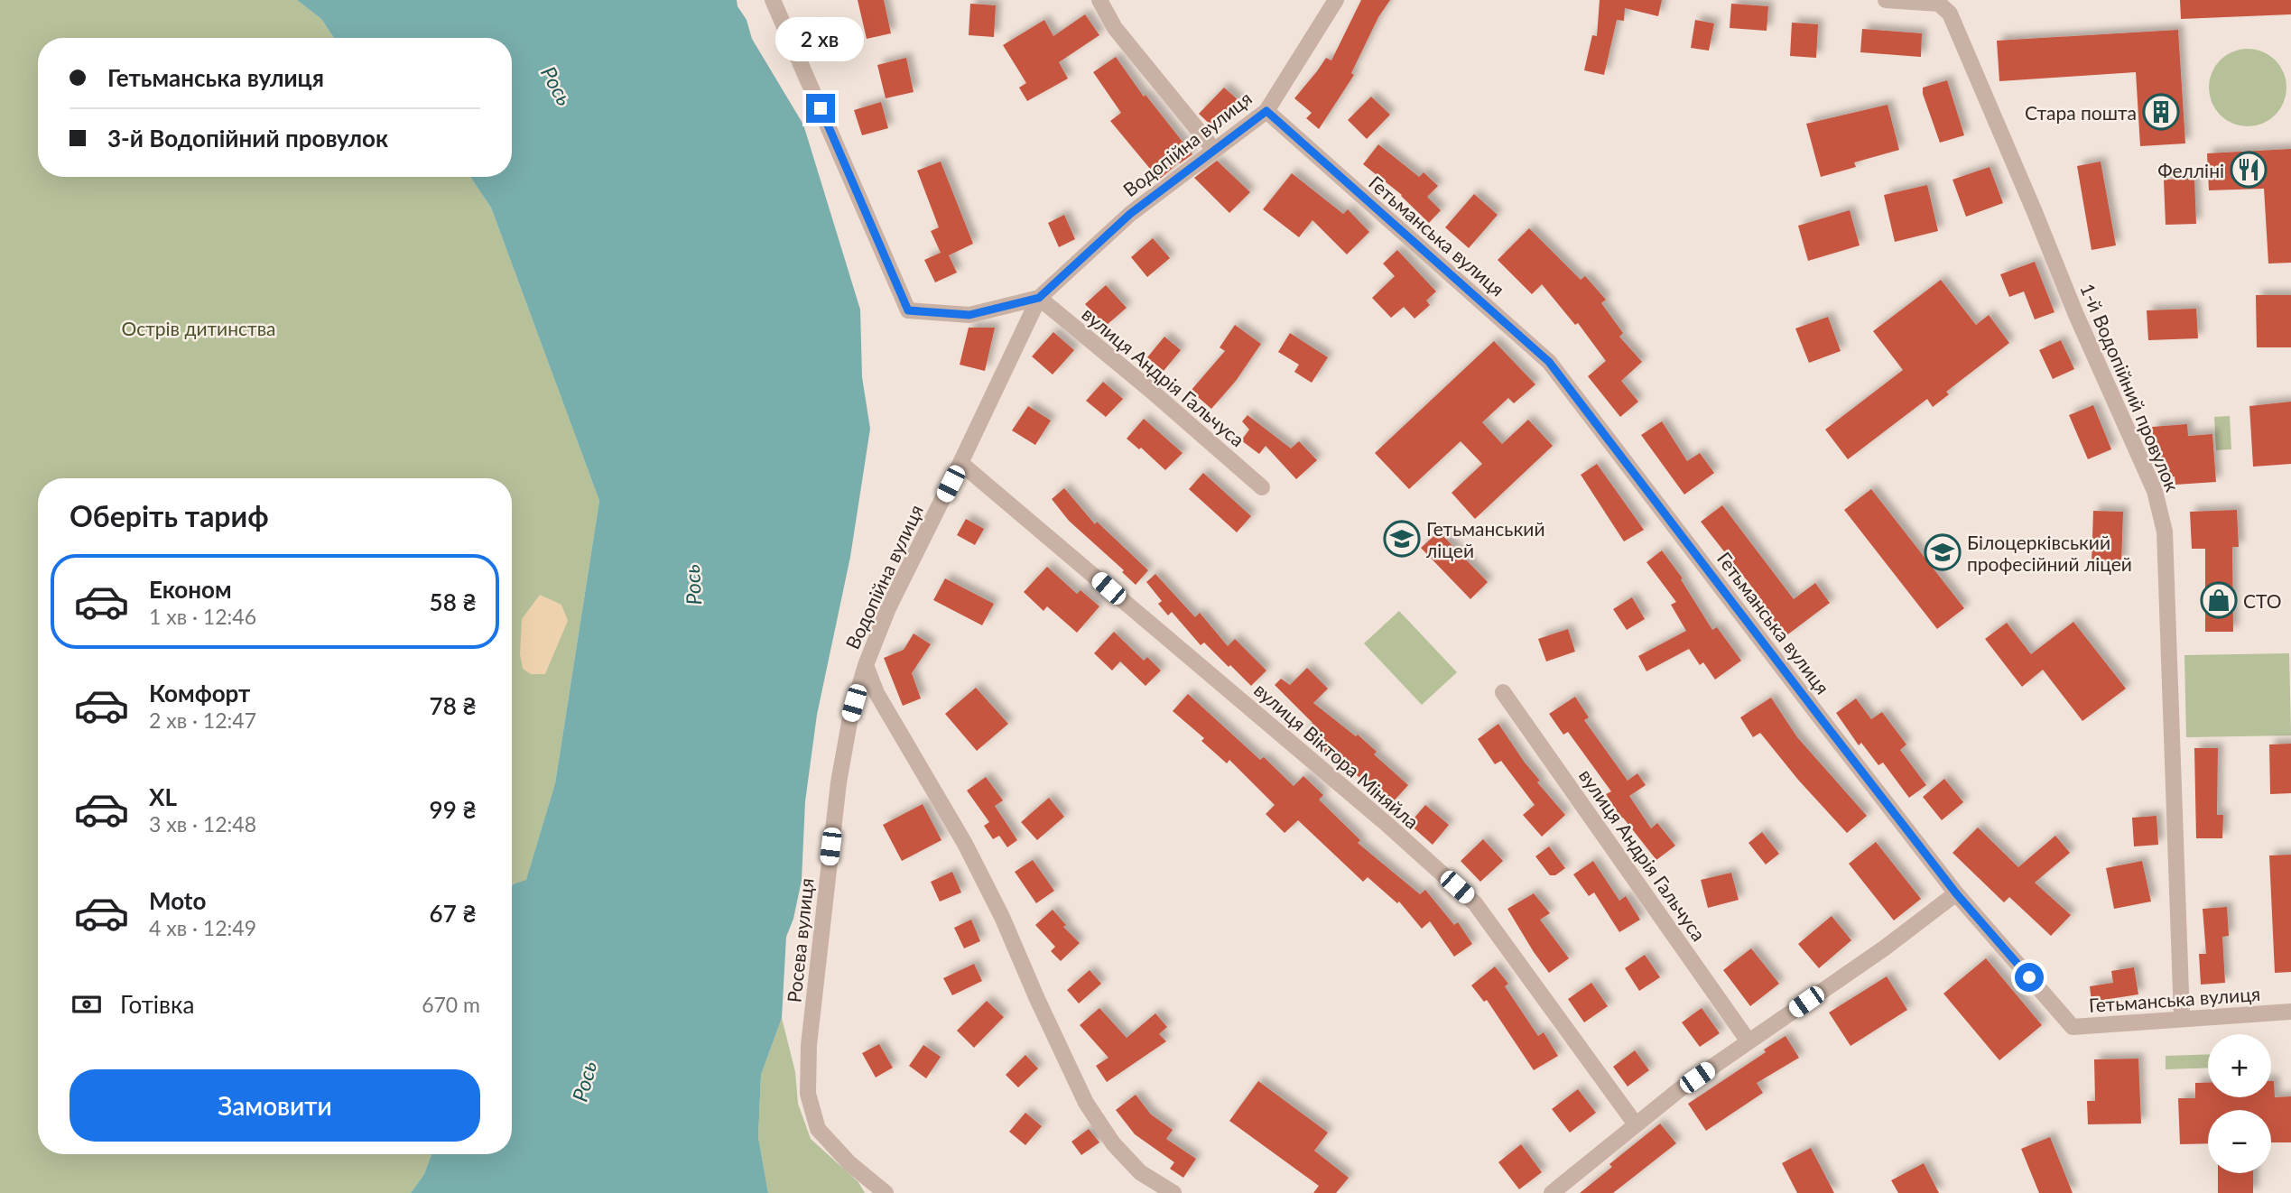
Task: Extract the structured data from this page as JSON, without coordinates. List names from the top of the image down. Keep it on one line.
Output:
{"streets":{"street":["Водопійна вулиця","Гетьманська вулиця","вулиця Андрія Гальчуса","1-й Водопійний провулок","вулиця Віктора Міняйла","Росева вулиця"]},"crossings":[["Водопійна вулиця","Гетьманська вулиця"],["Водопійна вулиця","вулиця Андрія Гальчуса"],["Водопійна вулиця","вулиця Віктора Міняйла"],["Водопійна вулиця","Росева вулиця"],["Гетьманська вулиця","1-й Водопійний провулок"]],"water":["Рось"],"parks":["Острів дитинства"],"places":{"building":["Стара пошта"],"restaurant":["Фелліні"],"school or university":["Гетьманський ліцей","Білоцерківський професійний ліцей"],"shop":["СТО"]},"page":{"bubble":"2 хв","banner":["Гетьманська вулиця","3-й Водопійний провулок"],"heading":"Оберіть тариф","list":[{"name":"Економ","note":"1 хв · 12:46","value":"58 ₴"},{"name":"Комфорт","note":"2 хв · 12:47","value":"78 ₴"},{"name":"XL","note":"3 хв · 12:48","value":"99 ₴"},{"name":"Moto","note":"4 хв · 12:49","value":"67 ₴"}],"pay":["Готівка","670 m"],"map_buttons":["+","−"],"buttons":"Замовити"}}
